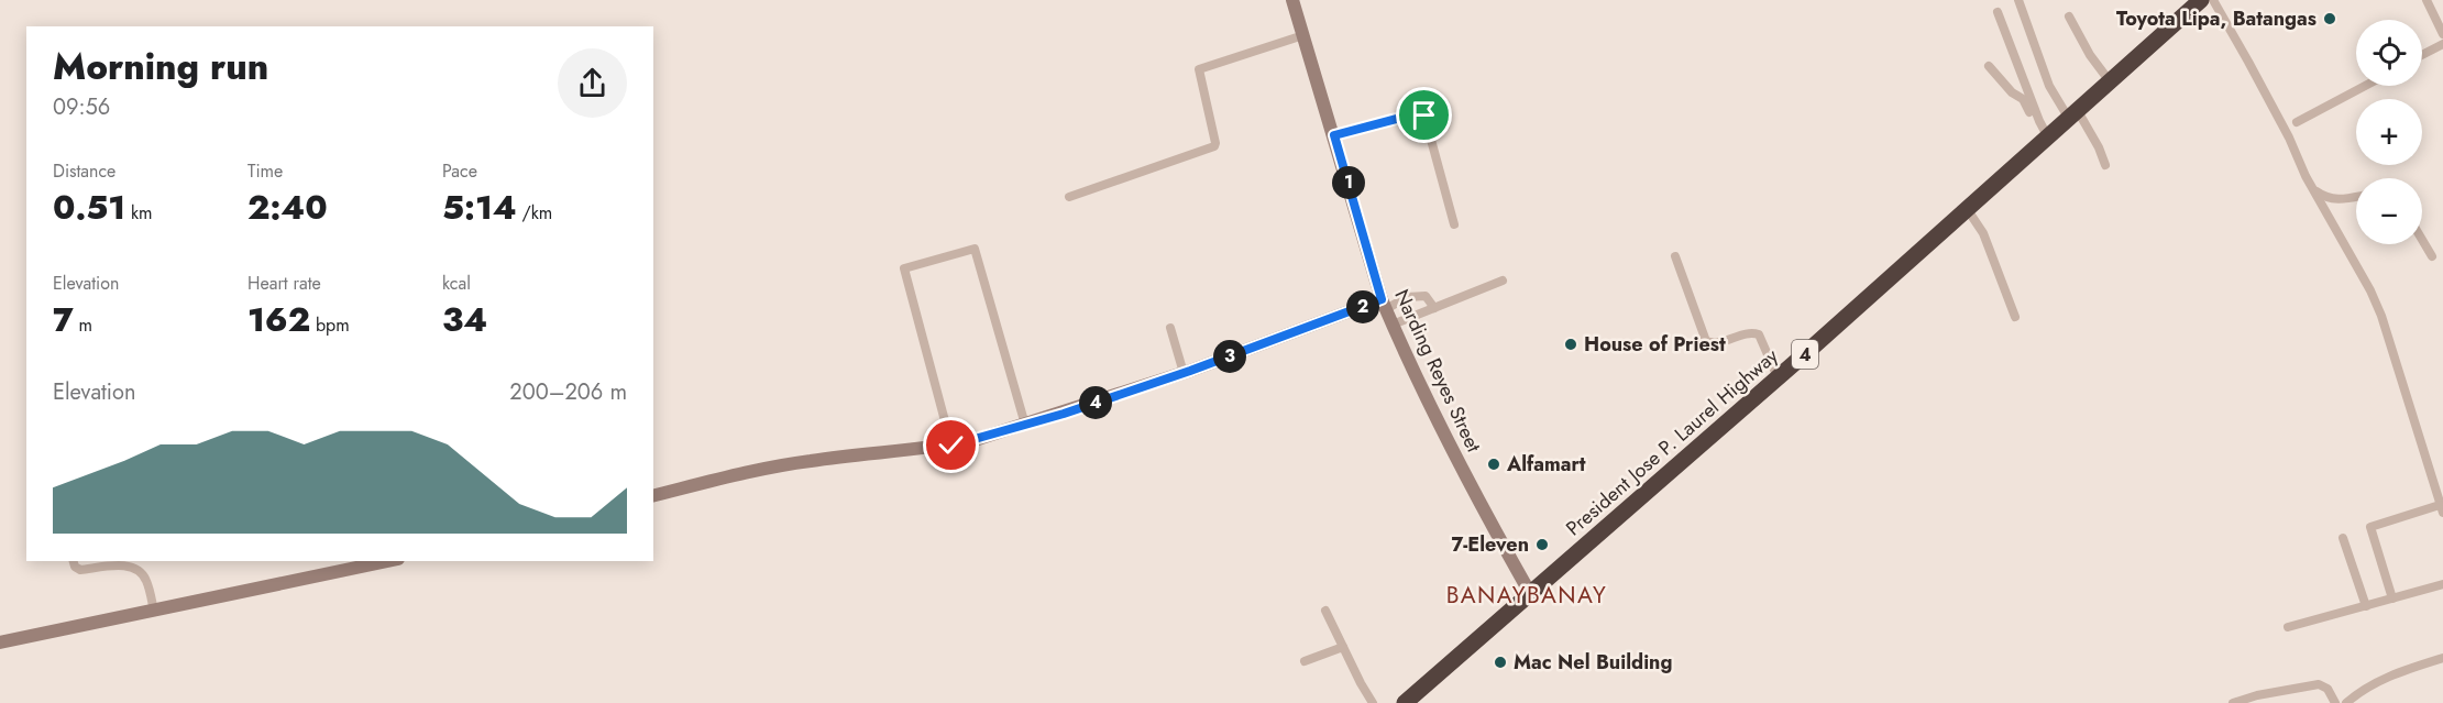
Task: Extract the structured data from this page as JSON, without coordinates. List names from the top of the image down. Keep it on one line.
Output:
{"streets":{"highway":["4","President Jose P. Laurel Highway"],"street":["Narding Reyes Street"]},"crossings":[["Narding Reyes Street","President Jose P. Laurel Highway"]],"districts":["BANAYBANAY"],"places":["Toyota Lipa, Batangas","House of Priest","Alfamart","7-Eleven","Mac Nel Building"],"page":{"map_buttons":["+","−"],"heading":["Morning run","09:56"],"stats":[["Distance","0.51 km"],["Time","2:40"],["Pace","5:14 /km"],["Elevation","7 m"],["Heart rate","162 bpm"],["kcal","34"]],"pins":["1","2","3","4"],"chart":["Elevation","200–206 m"]}}
